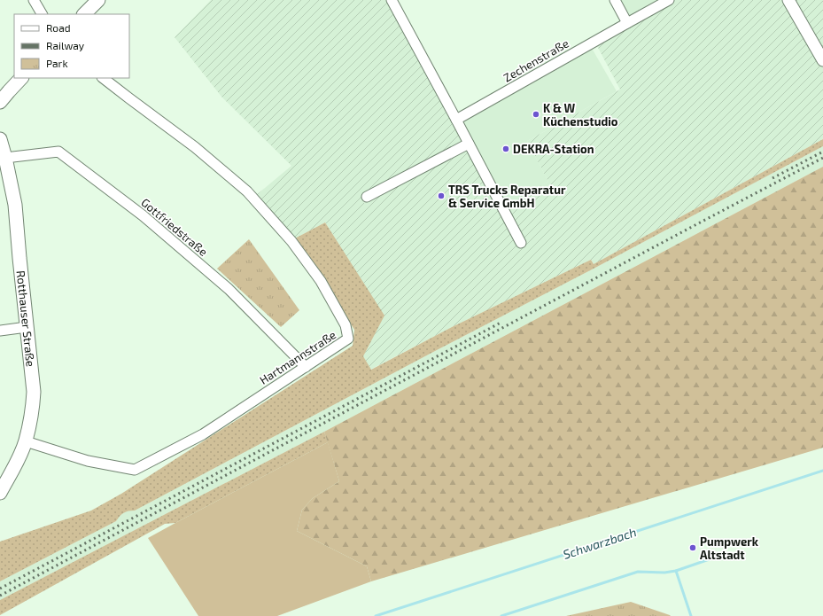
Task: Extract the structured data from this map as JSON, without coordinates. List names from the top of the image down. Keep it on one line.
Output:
{"streets":{"main road":["Rotthauser Straße"],"street":["Zechenstraße","Gottfriedstraße","Hartmannstraße"]},"crossings":[["Gottfriedstraße","Rotthauser Straße"],["Gottfriedstraße","Hartmannstraße"],["Rotthauser Straße","Hartmannstraße"]],"water":["Schwarzbach"],"places":["K & W Küchenstudio","DEKRA-Station","TRS Trucks Reparatur & Service GmbH","Pumpwerk Altstadt"],"legend":["Road","Railway","Park"]}
